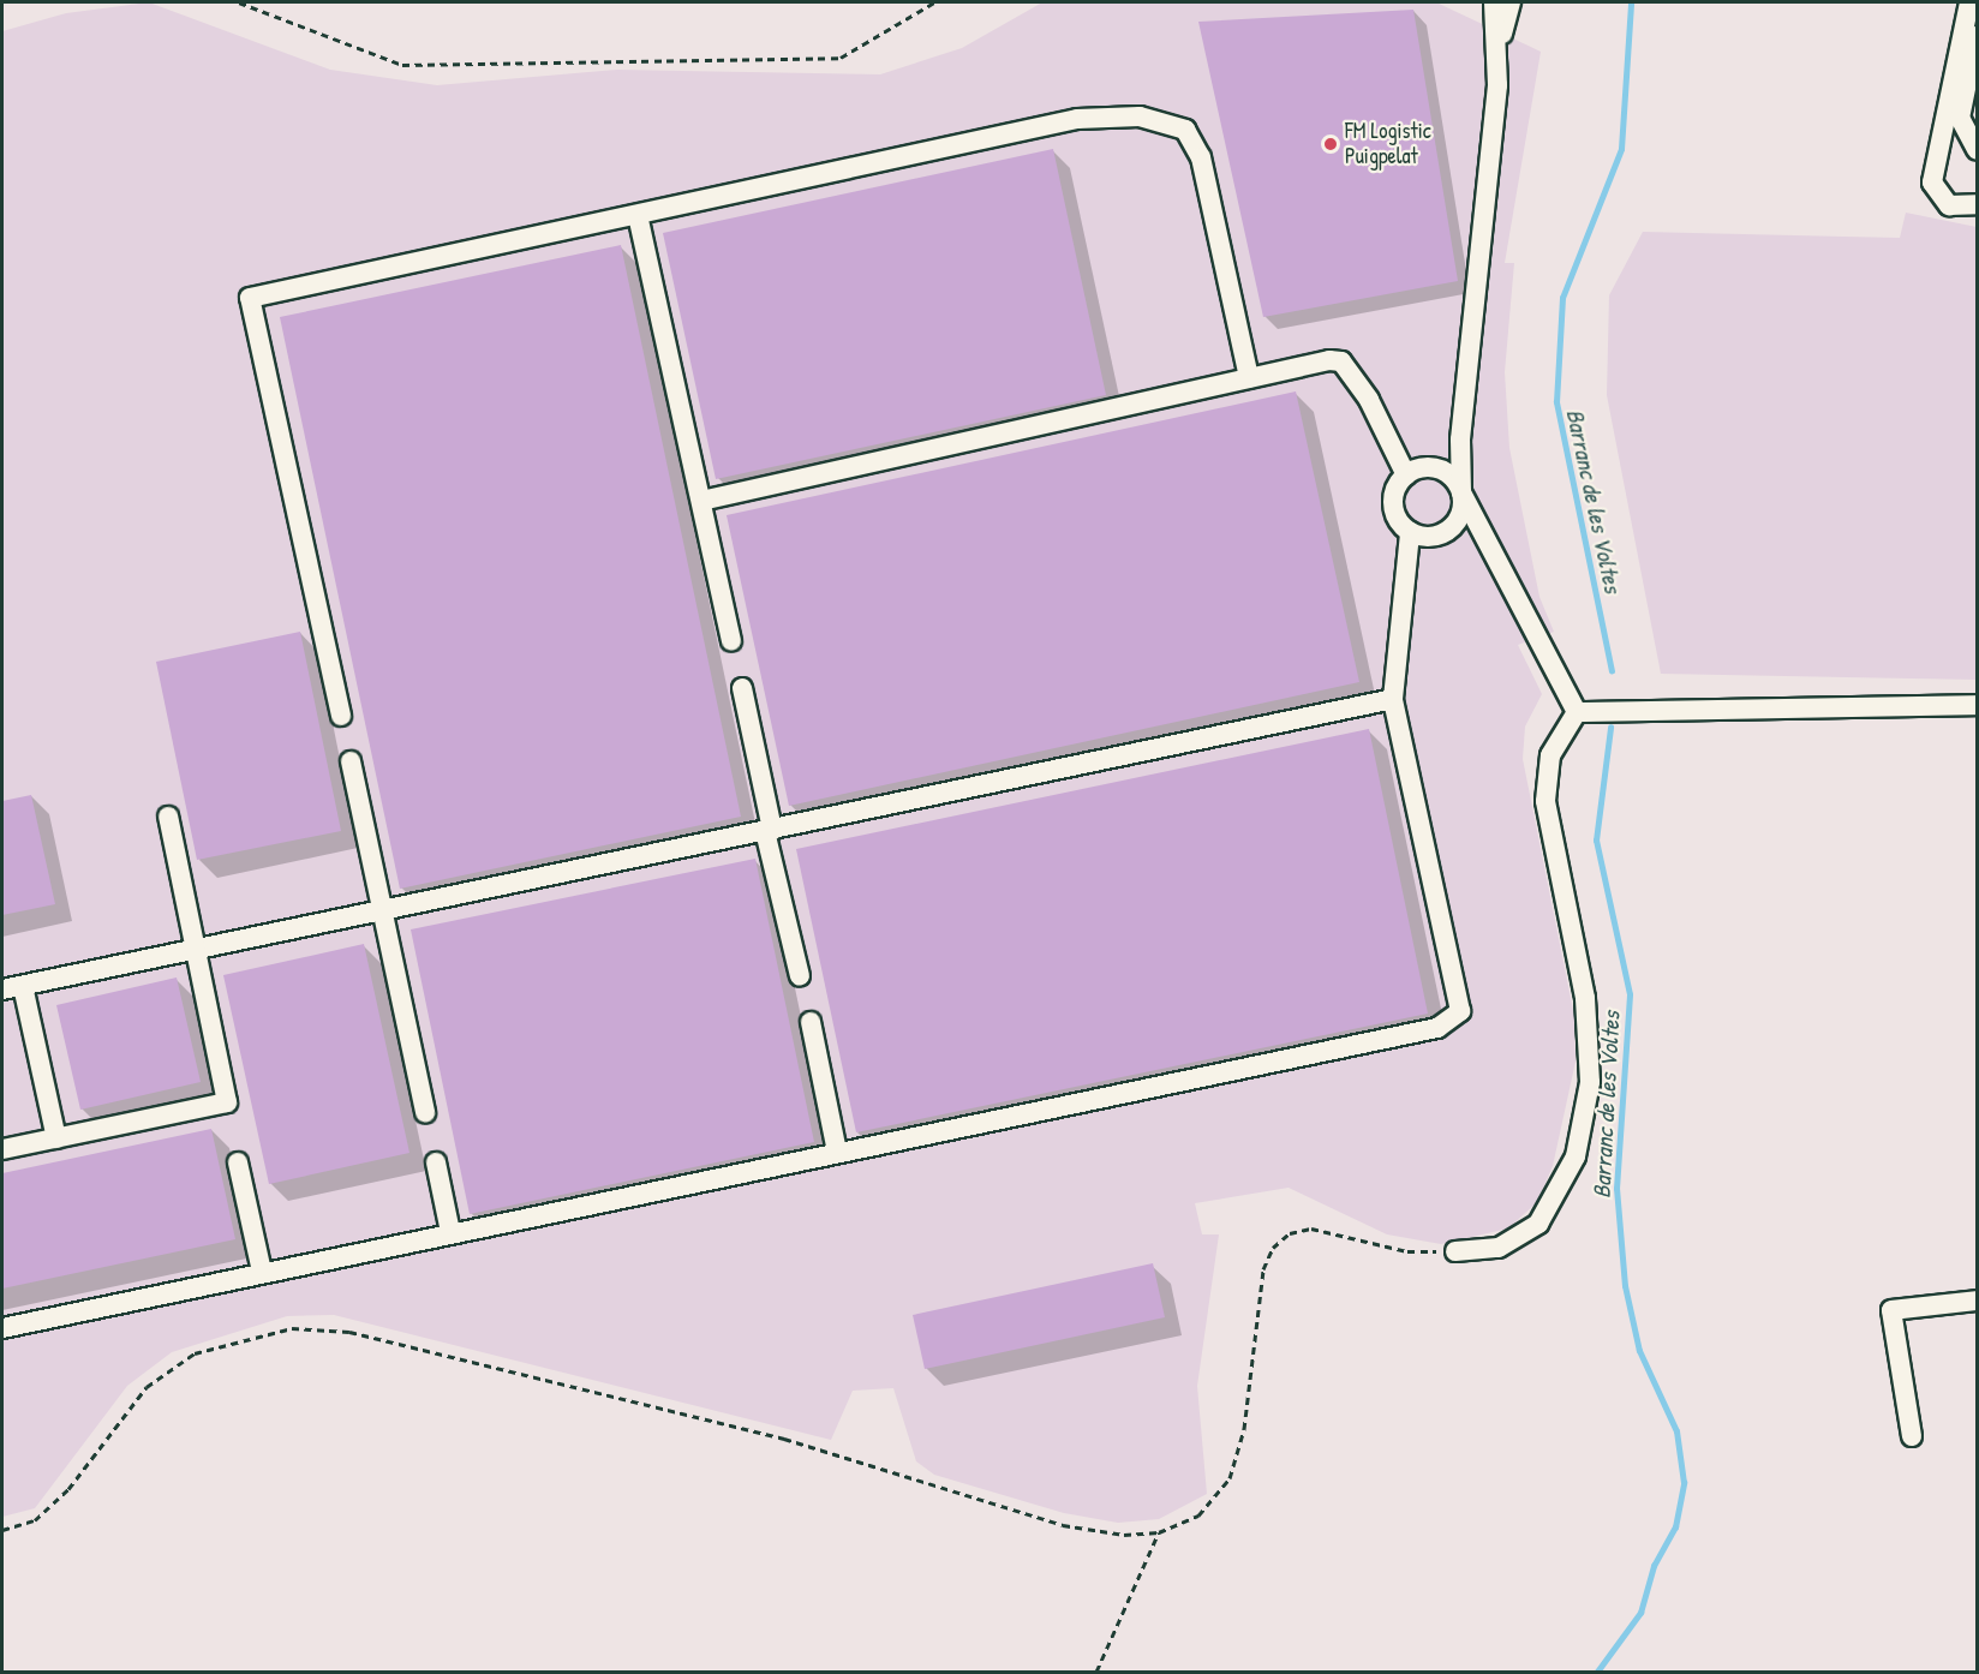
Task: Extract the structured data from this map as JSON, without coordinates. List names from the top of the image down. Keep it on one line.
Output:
{"water":["Barranc de les Voltes"],"places":["FM Logistic Puigpelat"]}
